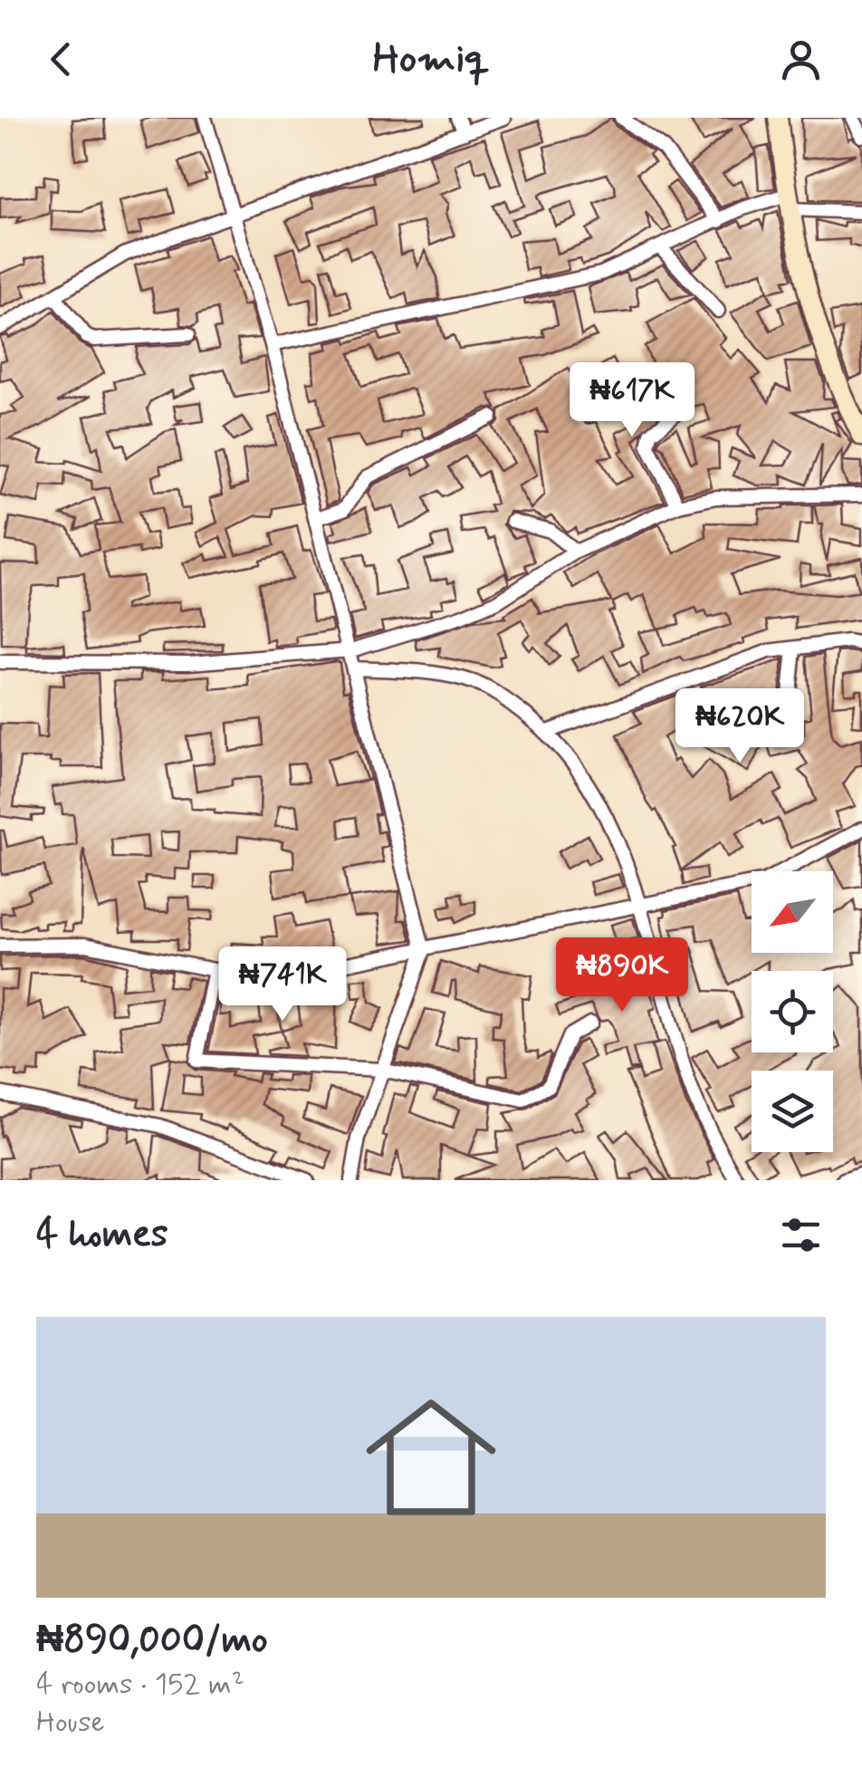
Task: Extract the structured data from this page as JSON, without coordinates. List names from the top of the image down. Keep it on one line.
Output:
{"north":"bottom left","page":{"header":"Homiq","price":["₦617K","₦620K","₦890K","₦741K"],"heading":"4 homes","list":[{"name":"₦890,000/mo","note":"4 rooms · 152 m² · House"}]}}
